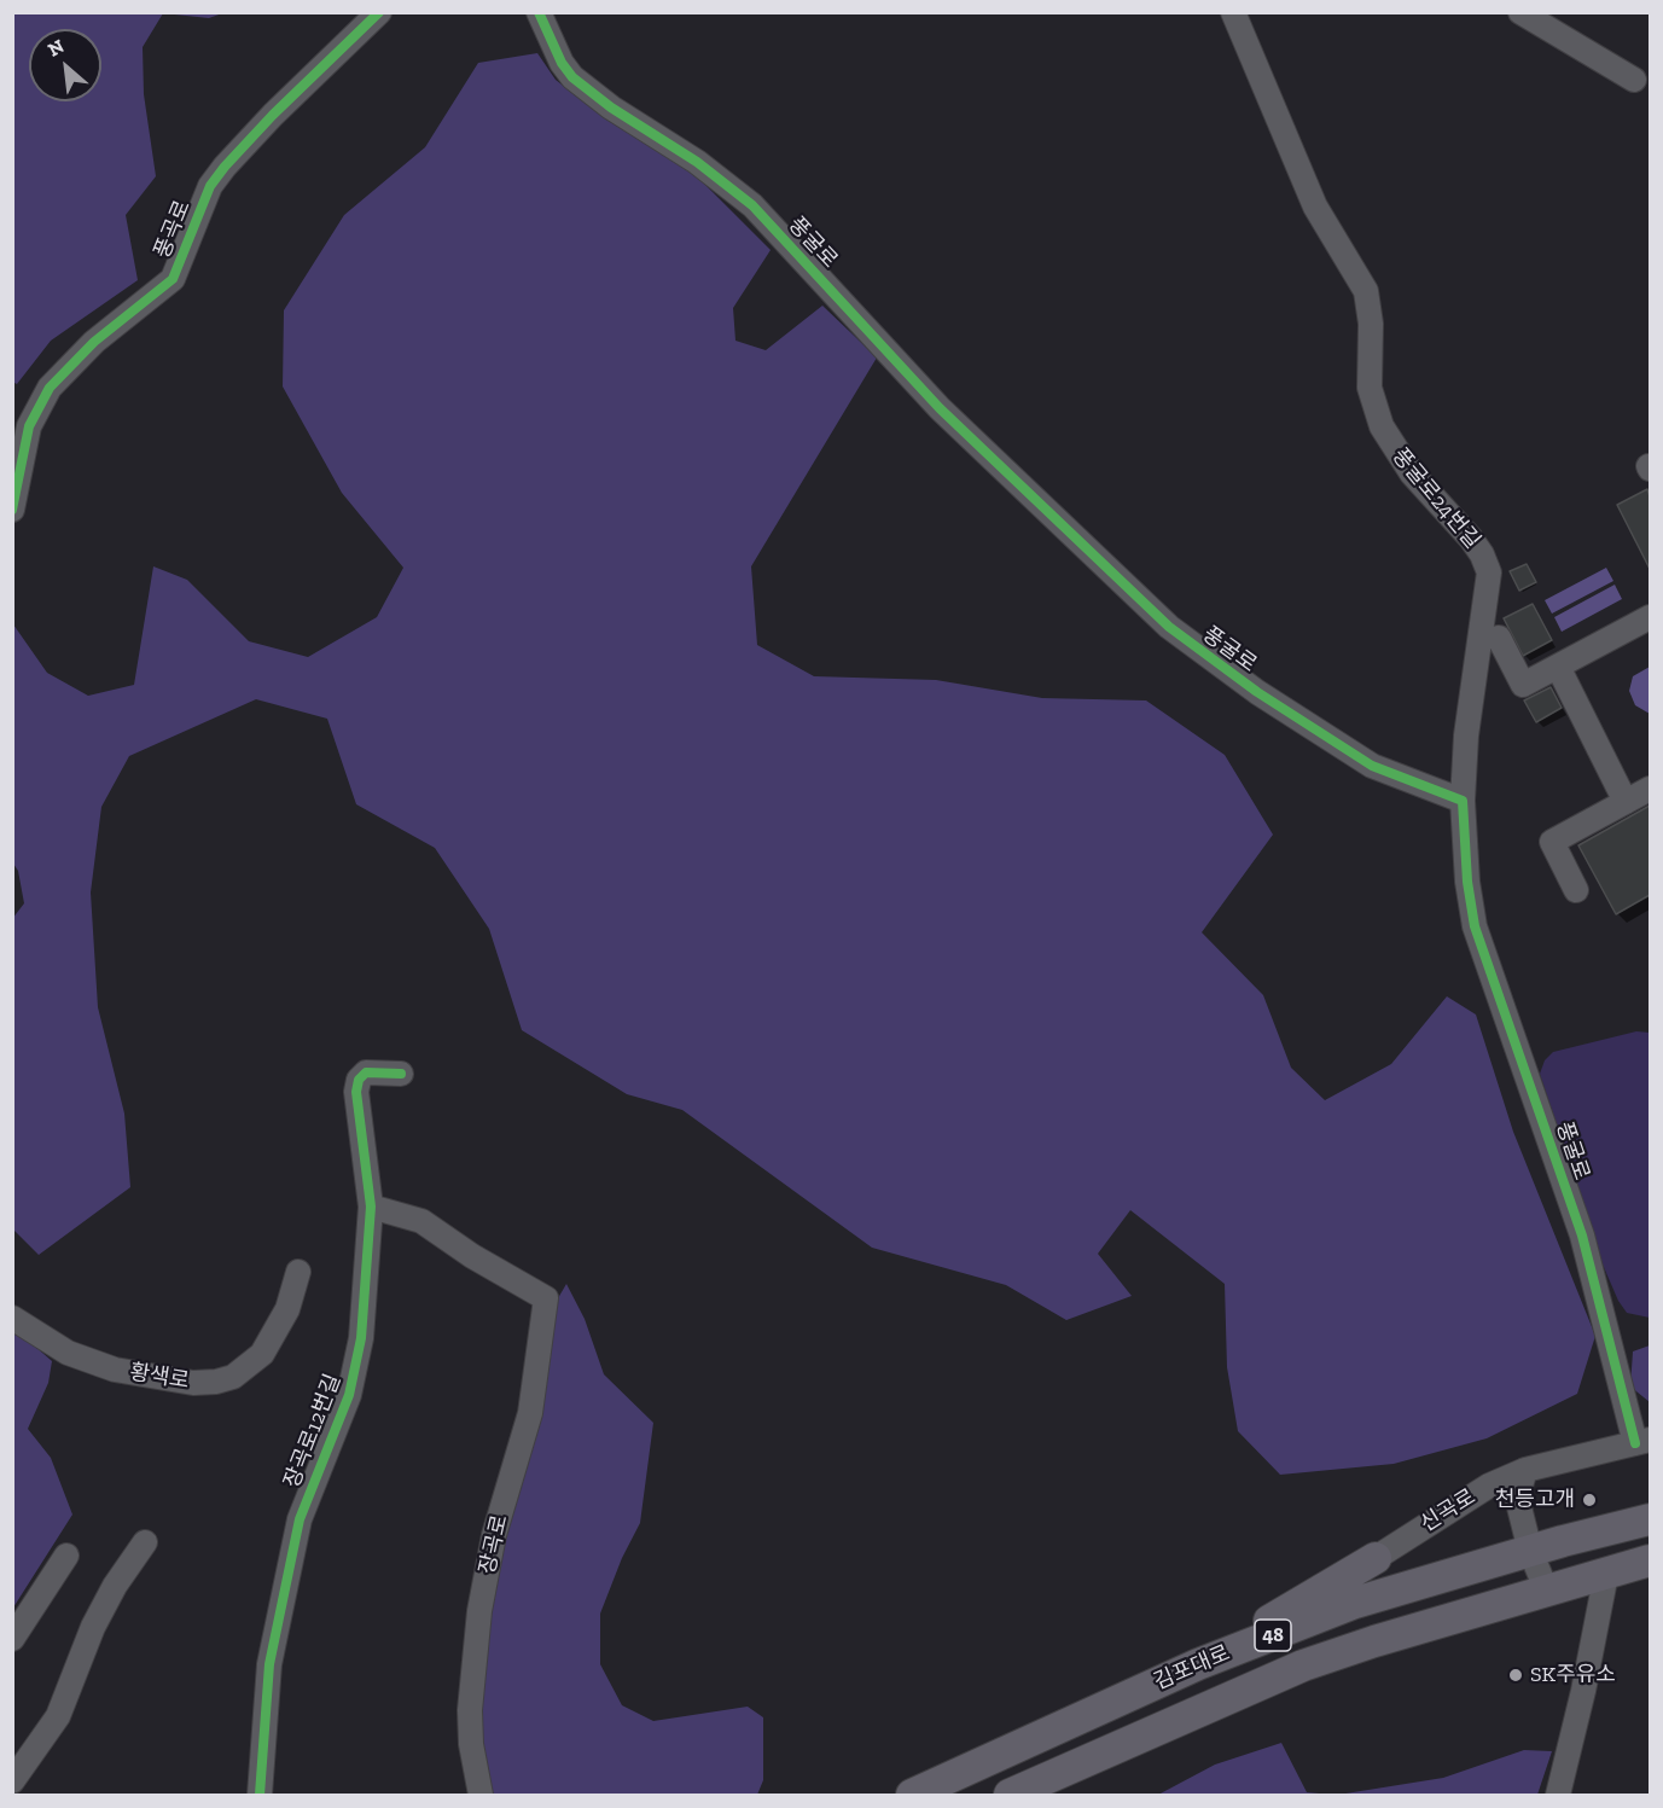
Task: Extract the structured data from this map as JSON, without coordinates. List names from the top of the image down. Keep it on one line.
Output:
{"streets":{"main road":["48","김포대로"],"street":["풍곡로","풍굴로","풍굴로24번길","황색로","장곡로12번길","신곡로","장곡로"]},"crossings":[["풍굴로","풍굴로24번길"],["풍굴로","신곡로"],["장곡로12번길","장곡로"]],"places":["천등고개","SK주유소"],"north":"top left"}
